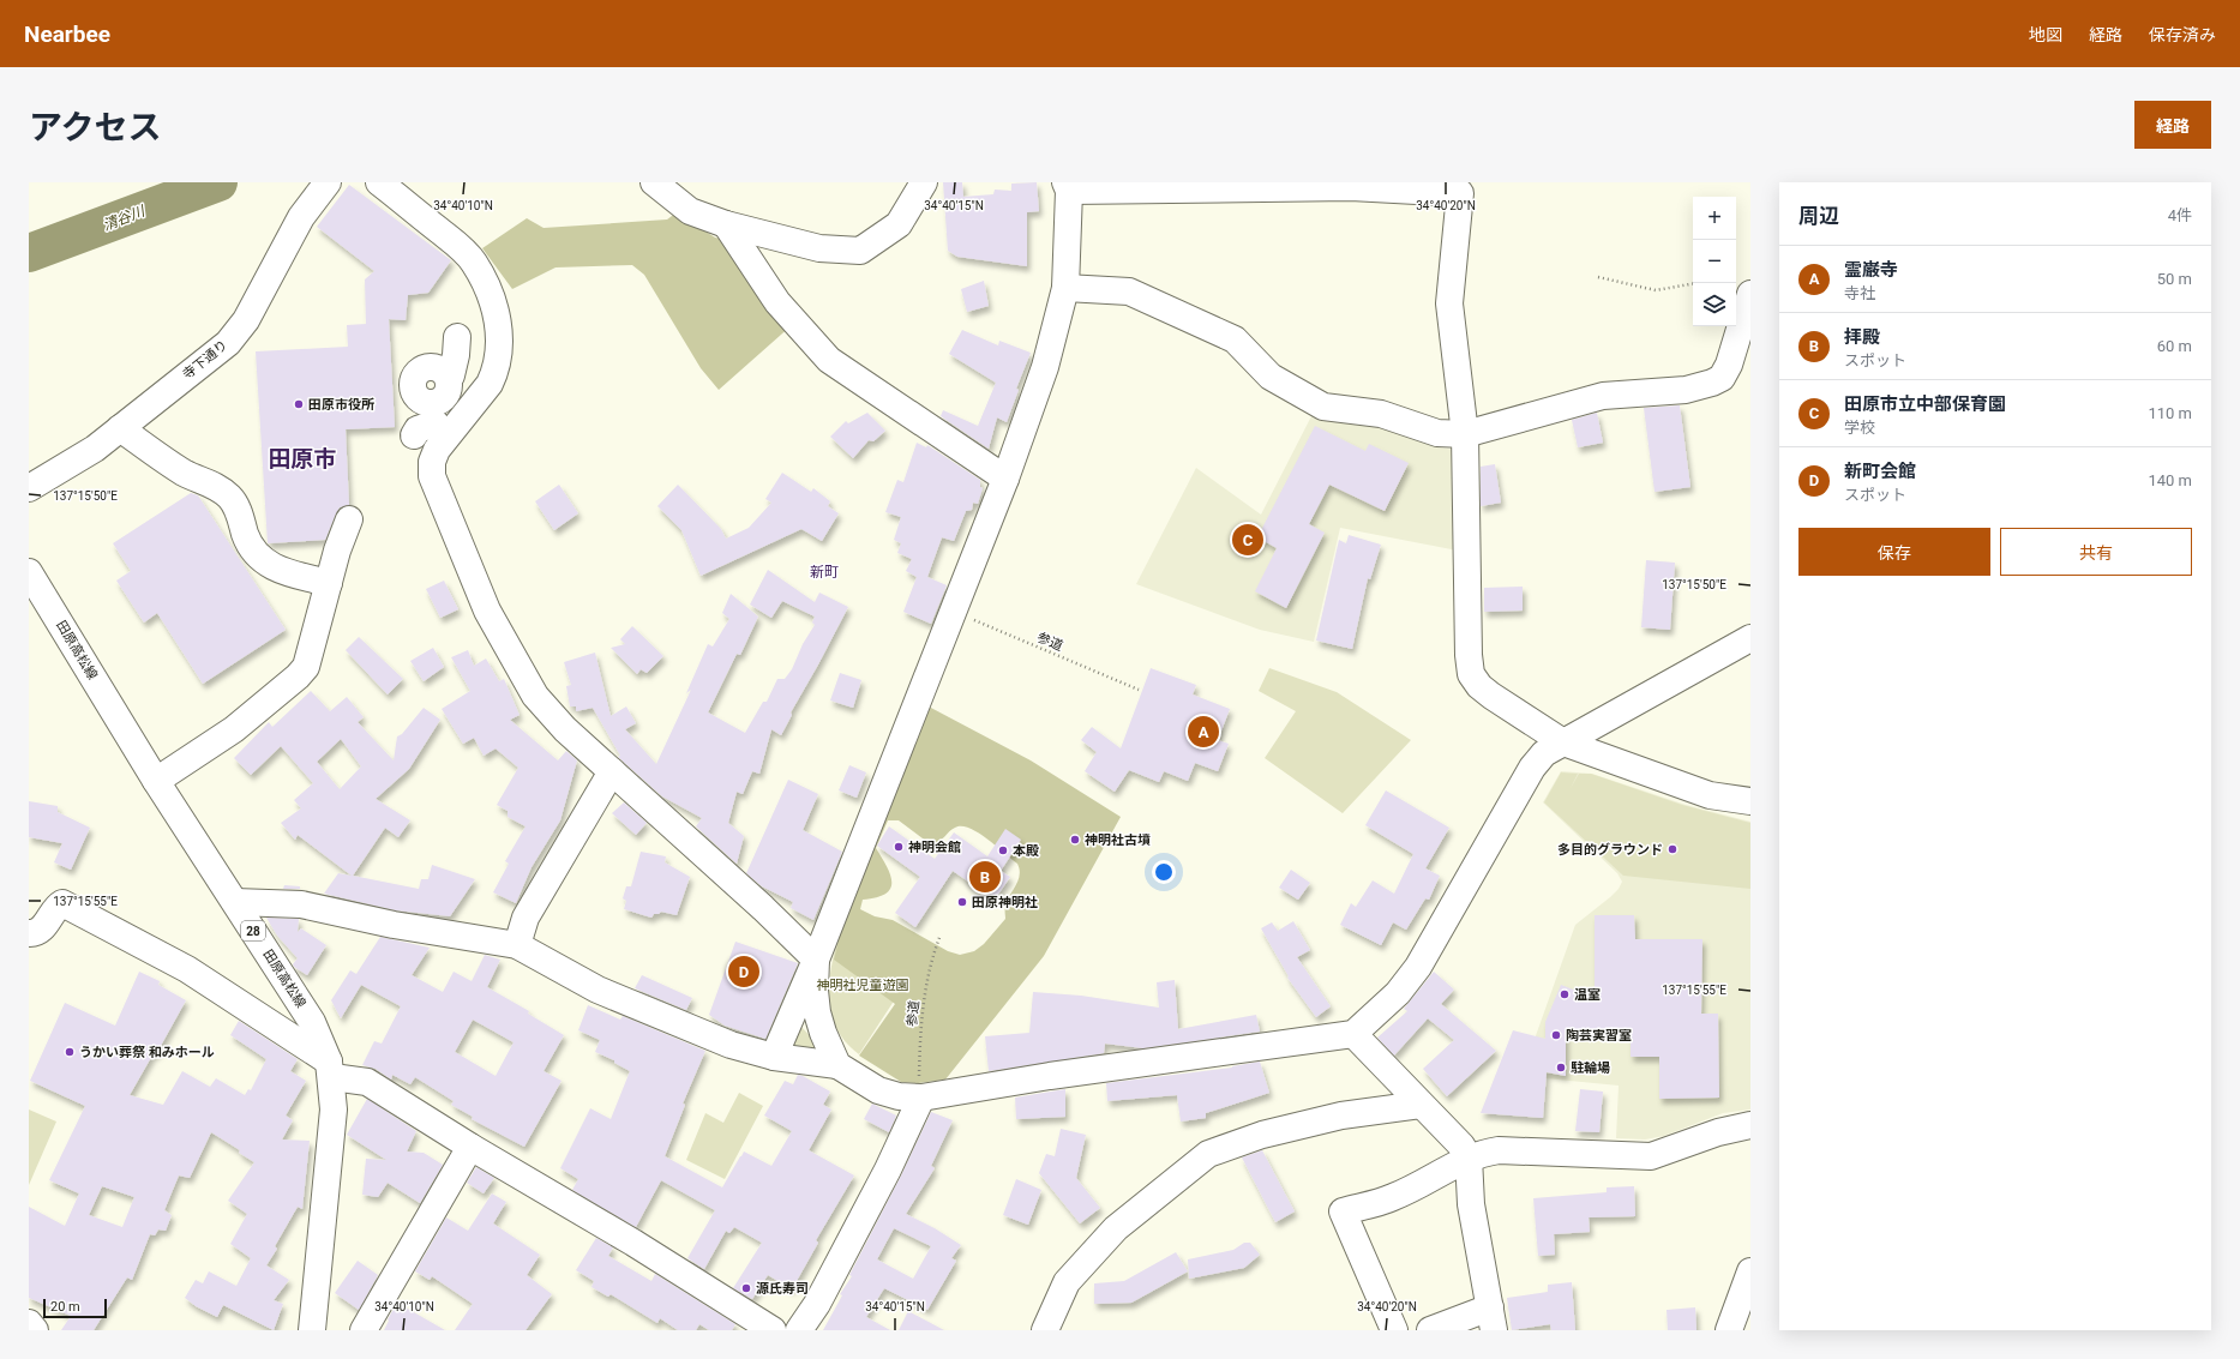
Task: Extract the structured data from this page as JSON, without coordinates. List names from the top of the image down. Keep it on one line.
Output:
{"streets":{"street":["寺下通り","田原高松線","28"],"path":["参道"]},"districts":["田原市","新町"],"water":["清谷川"],"parks":["神明社児童遊園"],"places":["田原市役所","神明社古墳","神明会館","多目的グラウンド","本殿","田原神明社","温室","陶芸実習室","うかい葬祭 和みホール","駐輪場","源氏寿司"],"scale_bar":"20 m","page":{"header":"Nearbee","nav":["地図","経路","保存済み"],"title":"アクセス","buttons":["経路",["保存","共有"]],"heading":["周辺","4件"],"map_buttons":["+","−"],"list":[{"mark":"A","name":"霊巌寺","note":"寺社","value":"50 m"},{"mark":"B","name":"拝殿","note":"スポット","value":"60 m"},{"mark":"C","name":"田原市立中部保育園","note":"学校","value":"110 m"},{"mark":"D","name":"新町会館","note":"スポット","value":"140 m"}],"pins":["C","A","B","D"],"scale":"20 m"},"coordinates":["34°40'10\"N","34°40'15\"N","34°40'20\"N","137°15'50\"E","137°15'55\"E"]}
